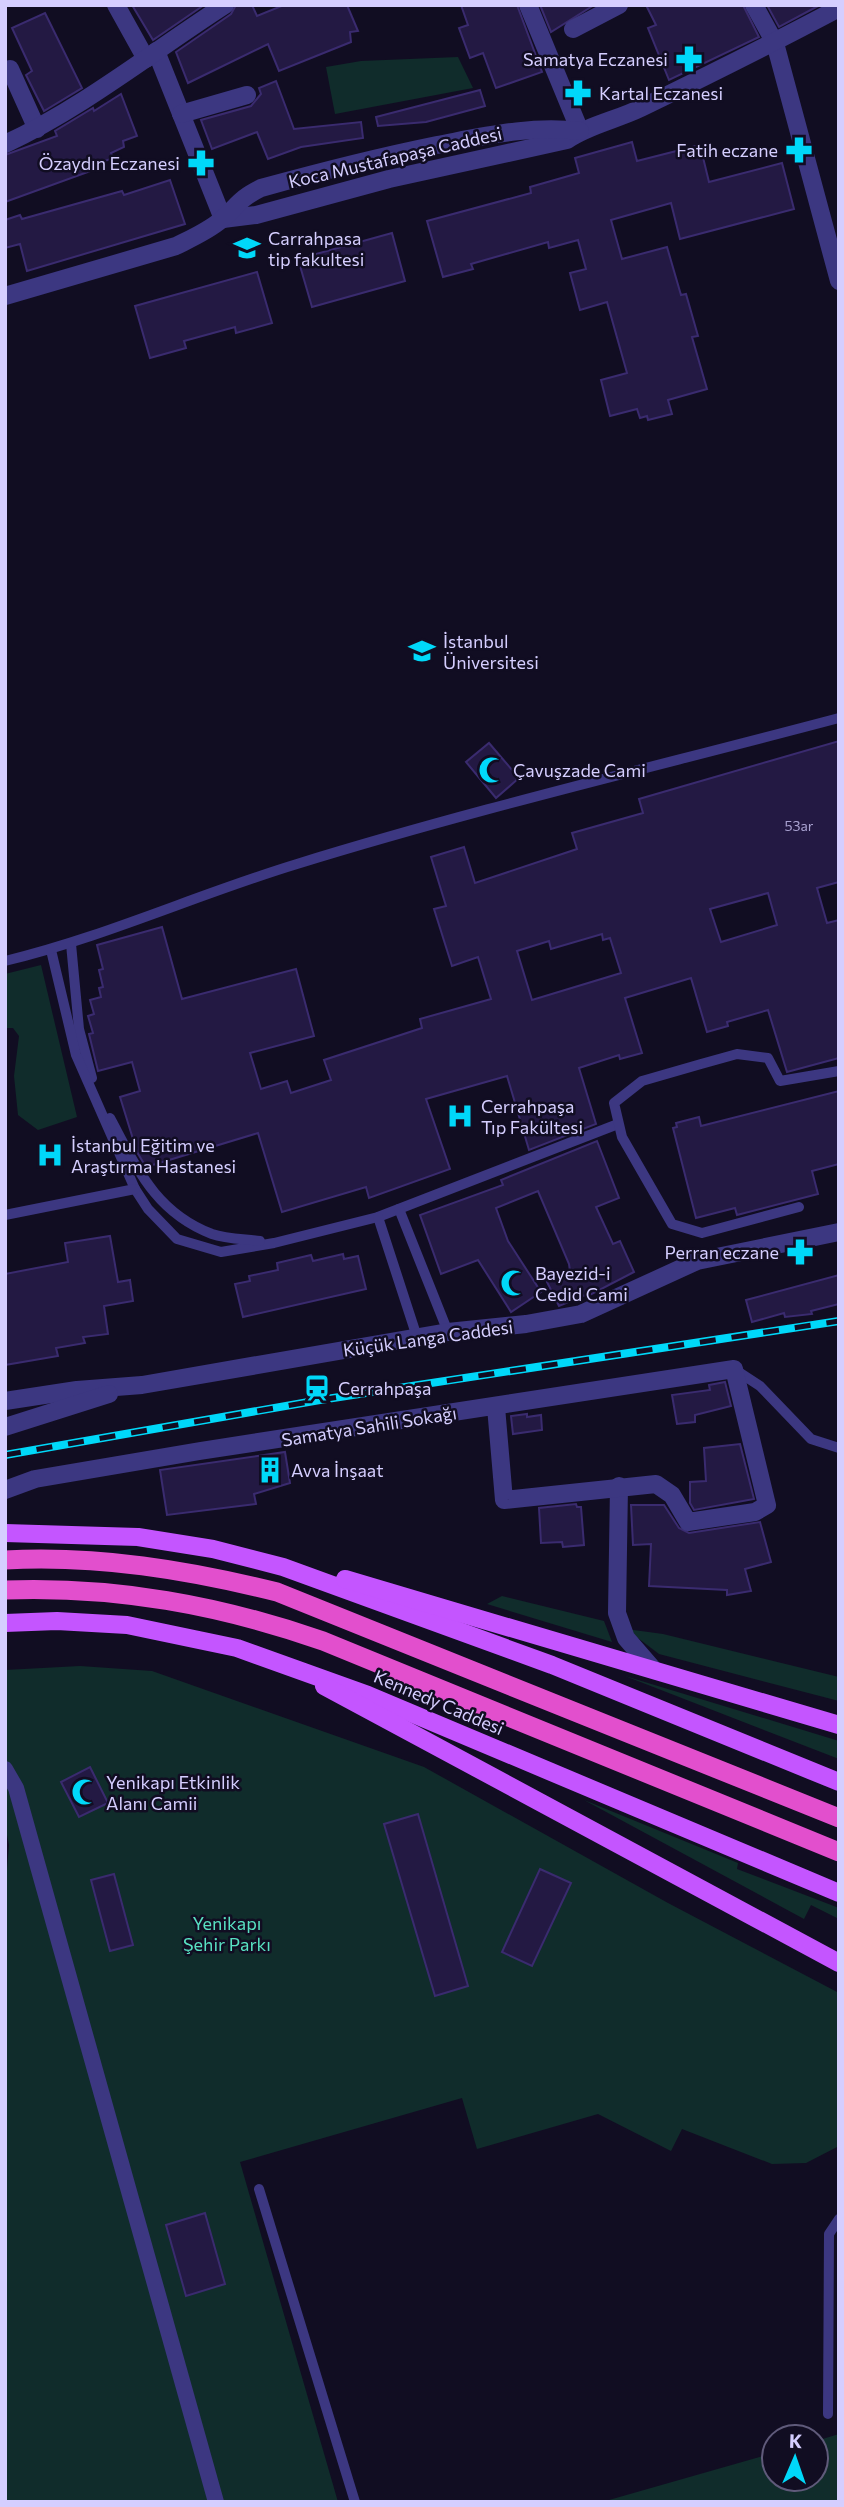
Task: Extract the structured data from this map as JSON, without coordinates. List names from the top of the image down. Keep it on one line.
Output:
{"streets":{"main road":["Kennedy Caddesi"],"street":["Koca Mustafapaşa Caddesi","Küçük Langa Caddesi","Samatya Sahili Sokağı"]},"parks":["Yenikapı Şehir Parkı"],"places":{"pharmacy":["Samatya Eczanesi","Kartal Eczanesi","Fatih eczane","Özaydın Eczanesi","Perran eczane"],"school or university":["Carrahpasa tip fakultesi","İstanbul Üniversitesi"],"mosque":["Çavuşzade Cami","Bayezid-i Cedid Cami","Yenikapı Etkinlik Alanı Camii"],"hospital":["Cerrahpaşa Tıp Fakültesi","İstanbul Eğitim ve Araştırma Hastanesi"],"station":["Cerrahpaşa"],"building":["Avva İnşaat"]},"house_numbers":["53ar"],"north":"top"}
